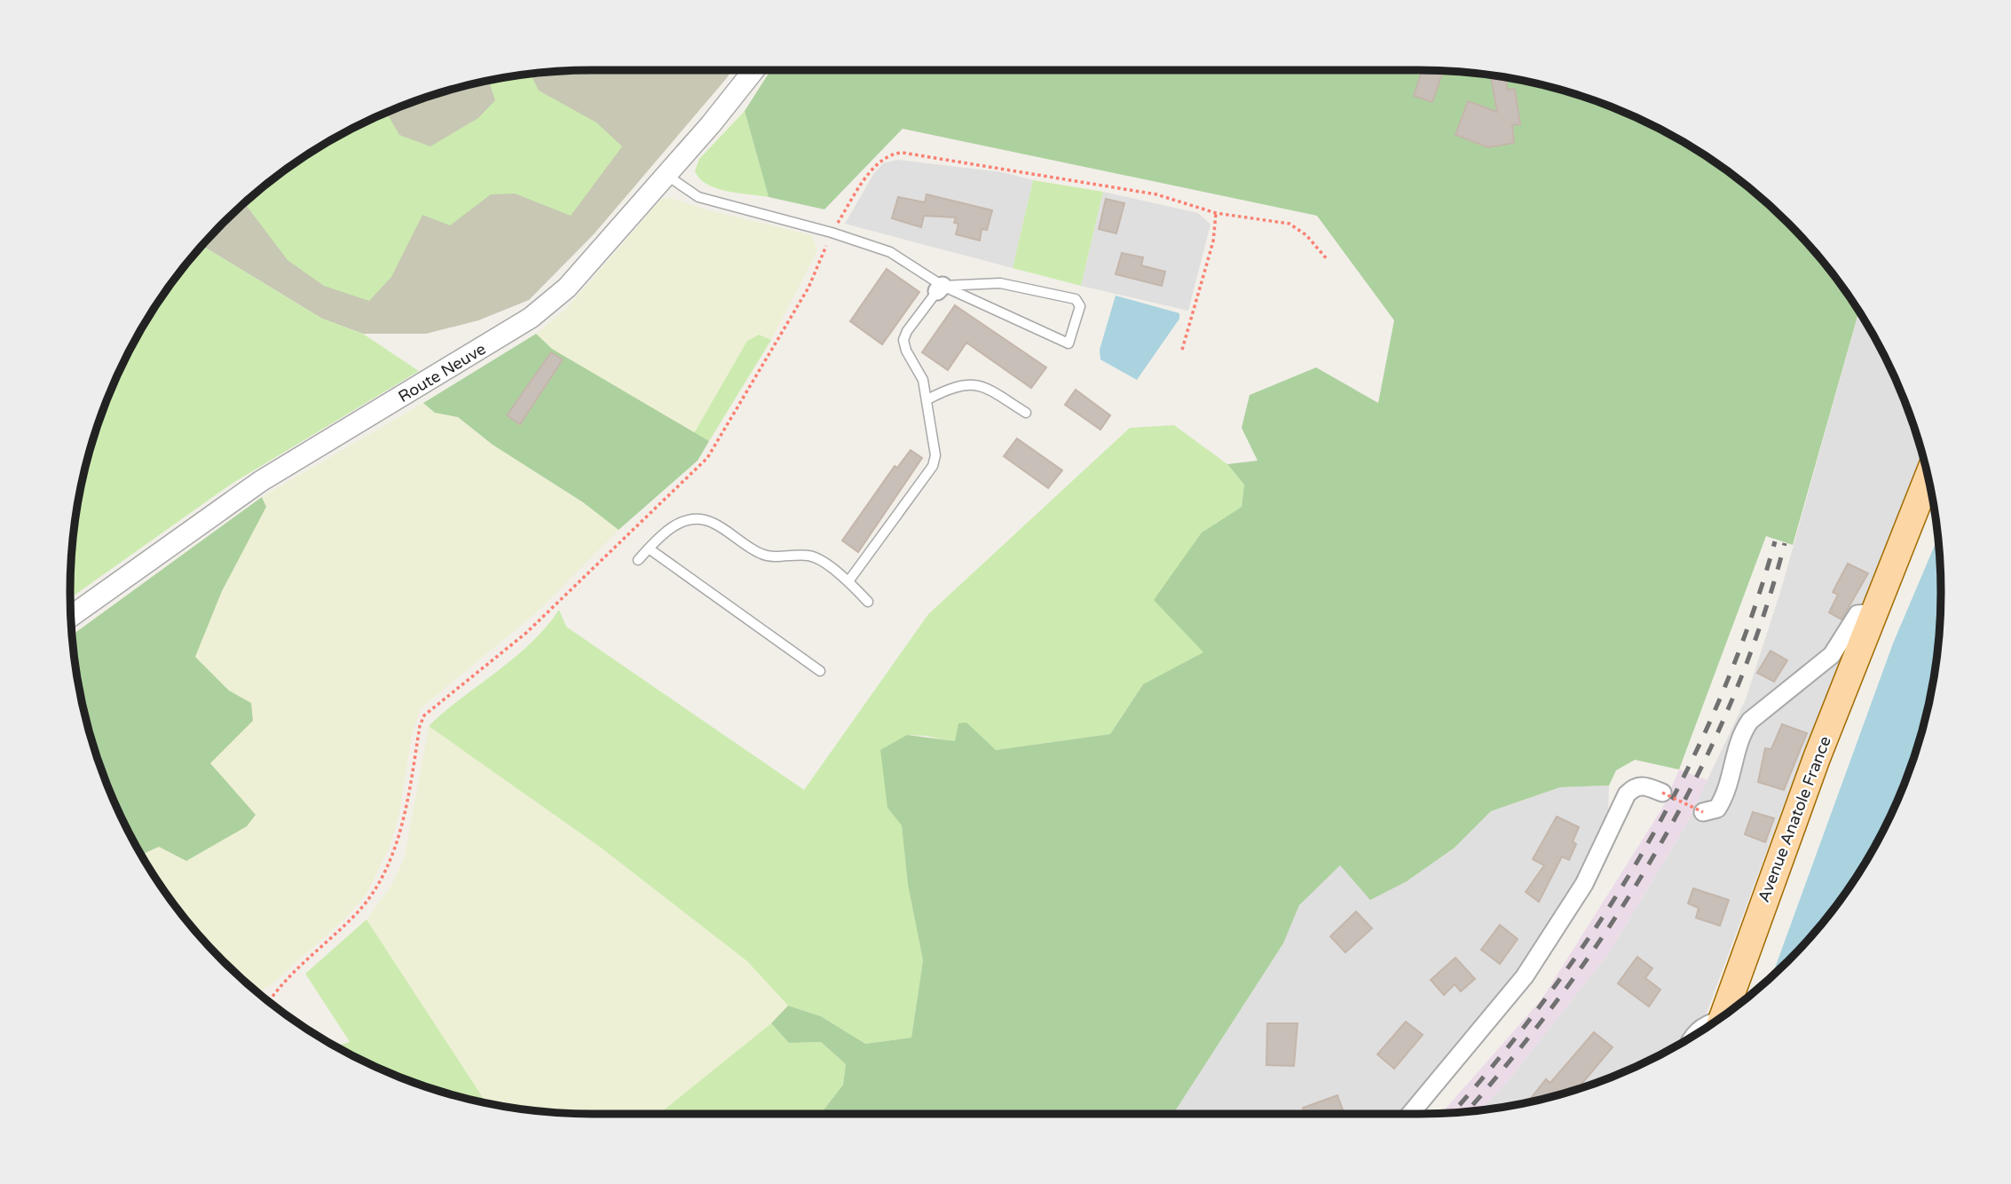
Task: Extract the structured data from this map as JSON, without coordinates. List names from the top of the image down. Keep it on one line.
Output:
{"streets":{"main road":["Avenue Anatole France"],"street":["Route Neuve"]}}
